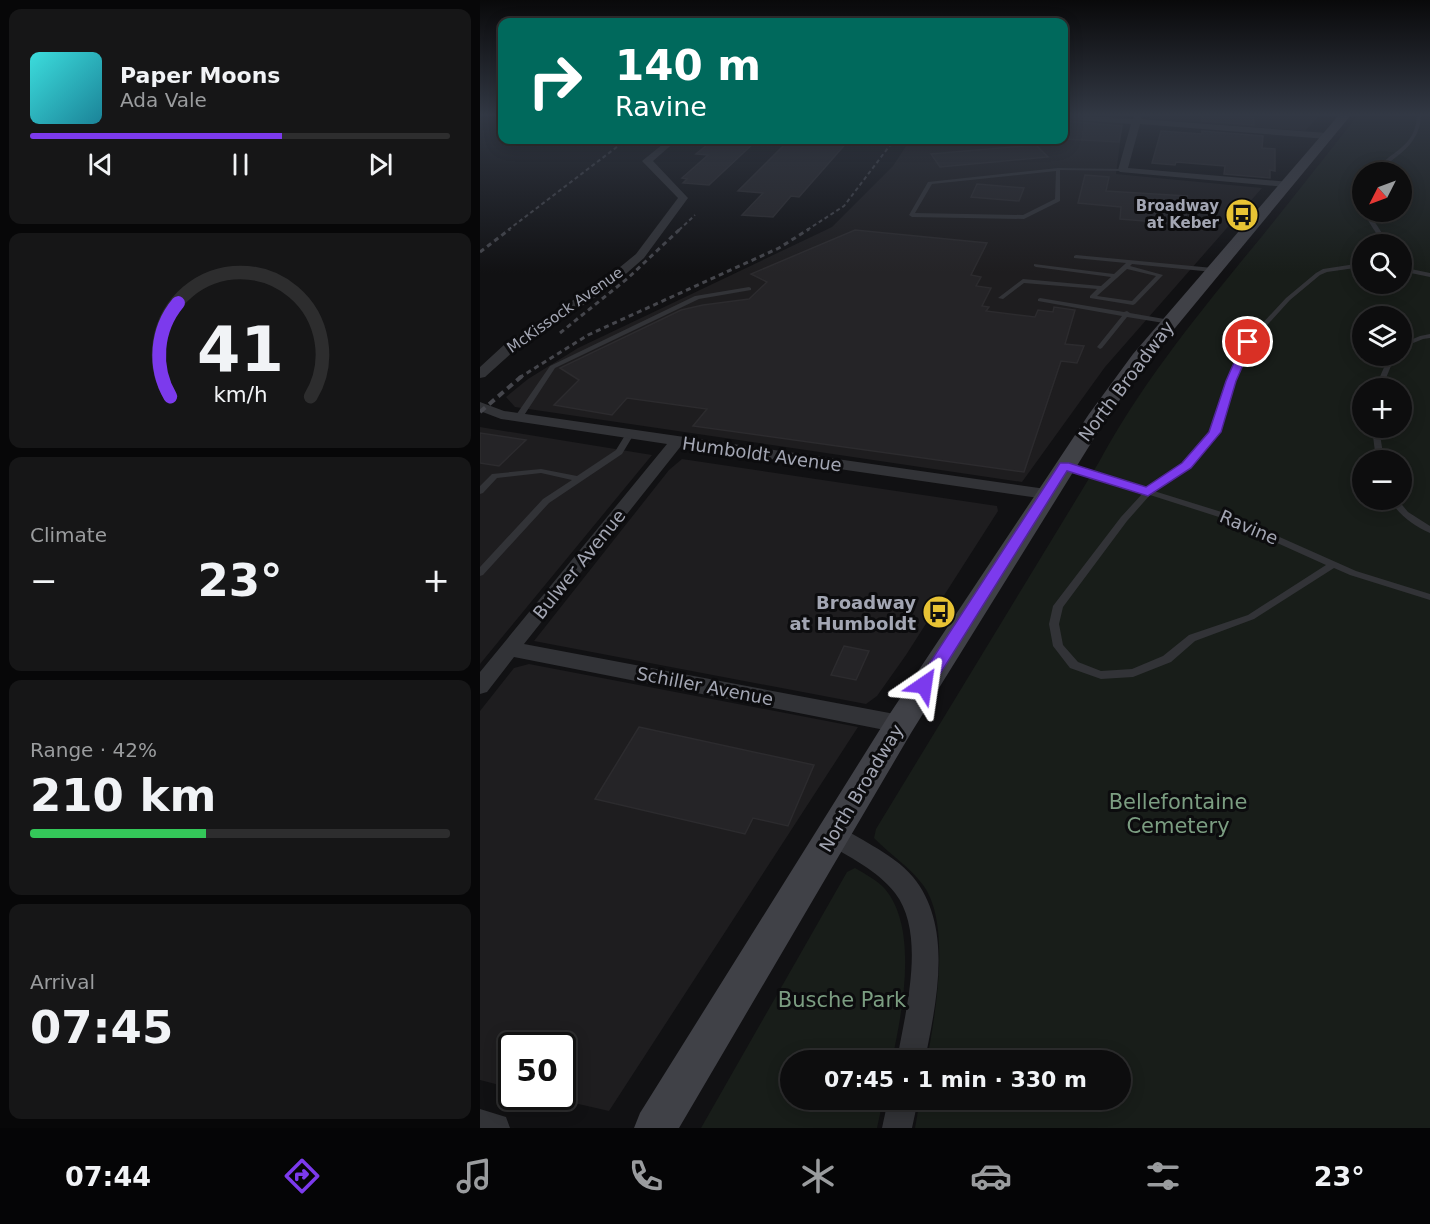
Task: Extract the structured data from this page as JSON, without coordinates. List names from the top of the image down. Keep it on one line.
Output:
{"streets":{"main road":["North Broadway"],"street":["McKissock Avenue","Humboldt Avenue","Bulwer Avenue","Schiller Avenue"],"lane":["Ravine"]},"crossings":[["North Broadway","Humboldt Avenue"],["North Broadway","Ravine"],["North Broadway","Schiller Avenue"],["Humboldt Avenue","Bulwer Avenue"],["Bulwer Avenue","Schiller Avenue"]],"parks":["Bellefontaine Cemetery","Busche Park"],"places":{"bus stop":["Broadway at Keber","Broadway at Humboldt"]},"north":"bottom left","page":{"turn":["140 m","Ravine"],"song":["Paper Moons","Ada Vale"],"map_buttons":["+","−"],"tile":["Climate",["Range · 42%","210 km"],["Arrival","07:45"]],"heat":["−","23°","+"],"limit":"50","trip":"07:45 · 1 min · 330 m","tabs":["07:44","23°"],"gauge":["41","km/h"]}}
